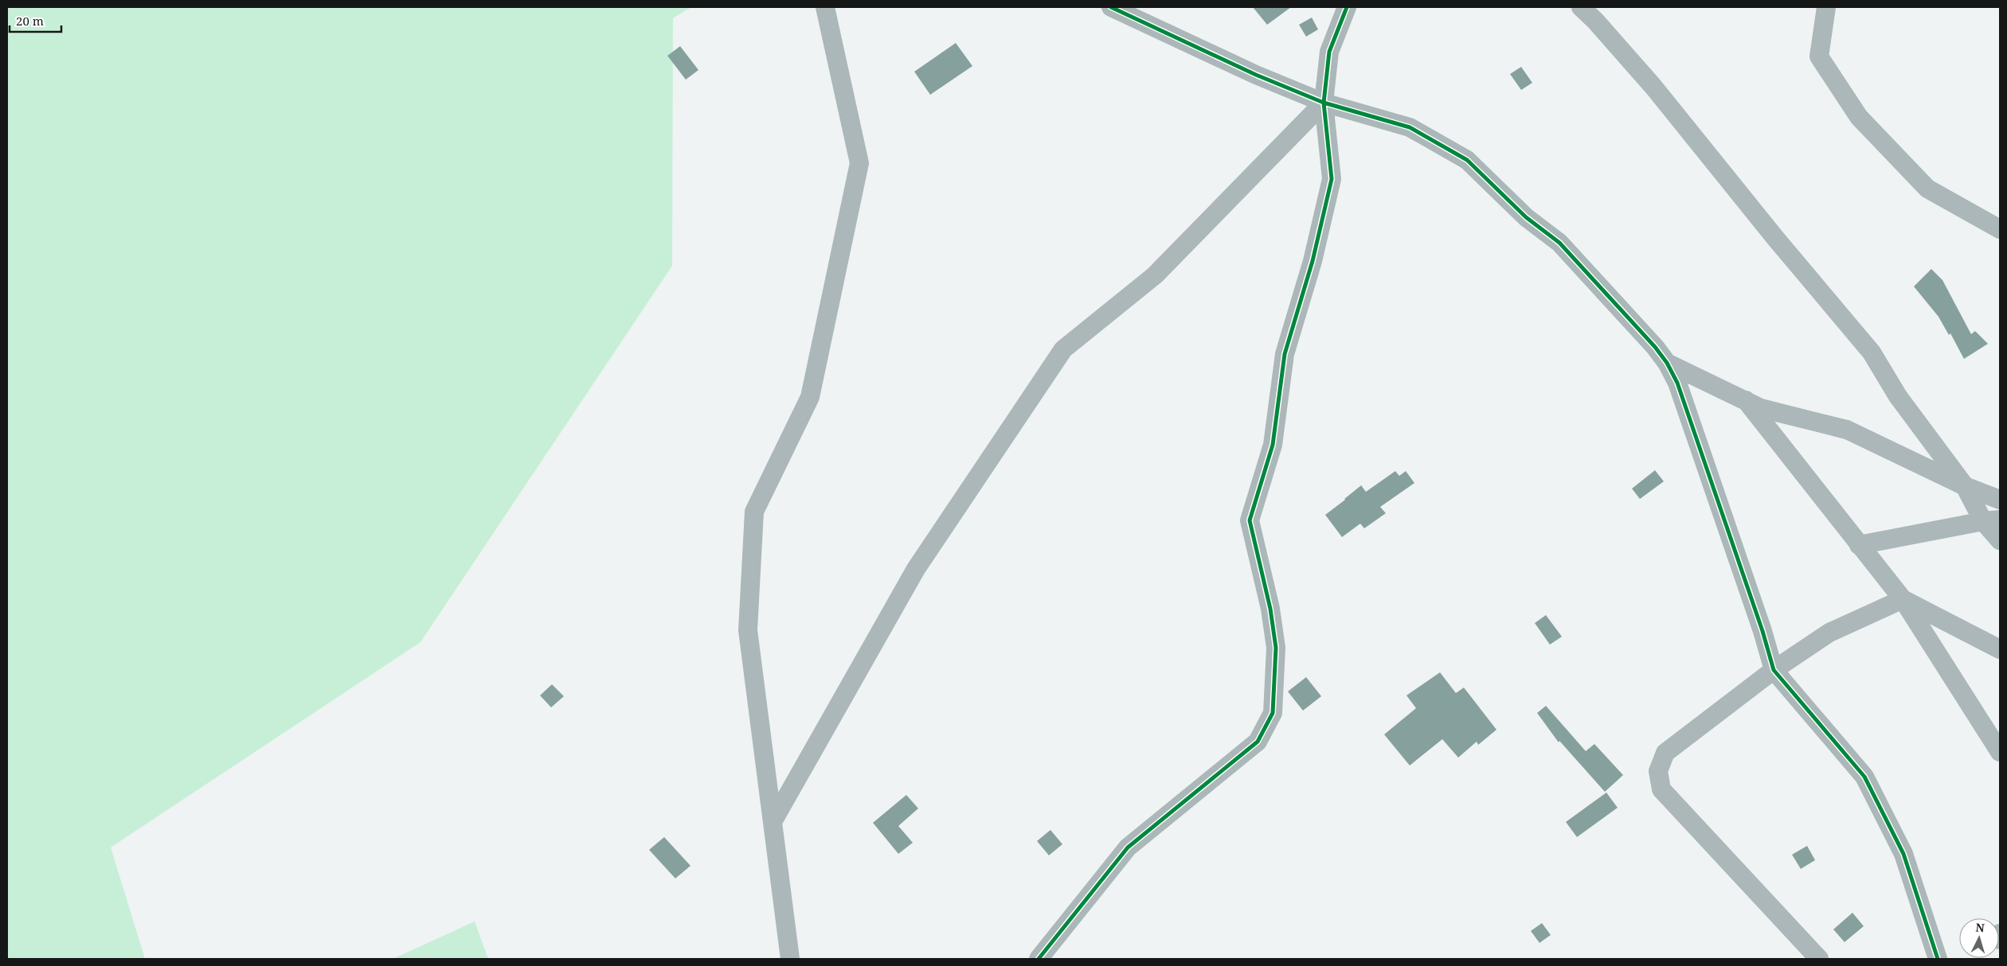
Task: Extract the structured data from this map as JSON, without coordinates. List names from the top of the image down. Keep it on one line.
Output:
{"scale_bar":"20 m","north":"top"}
